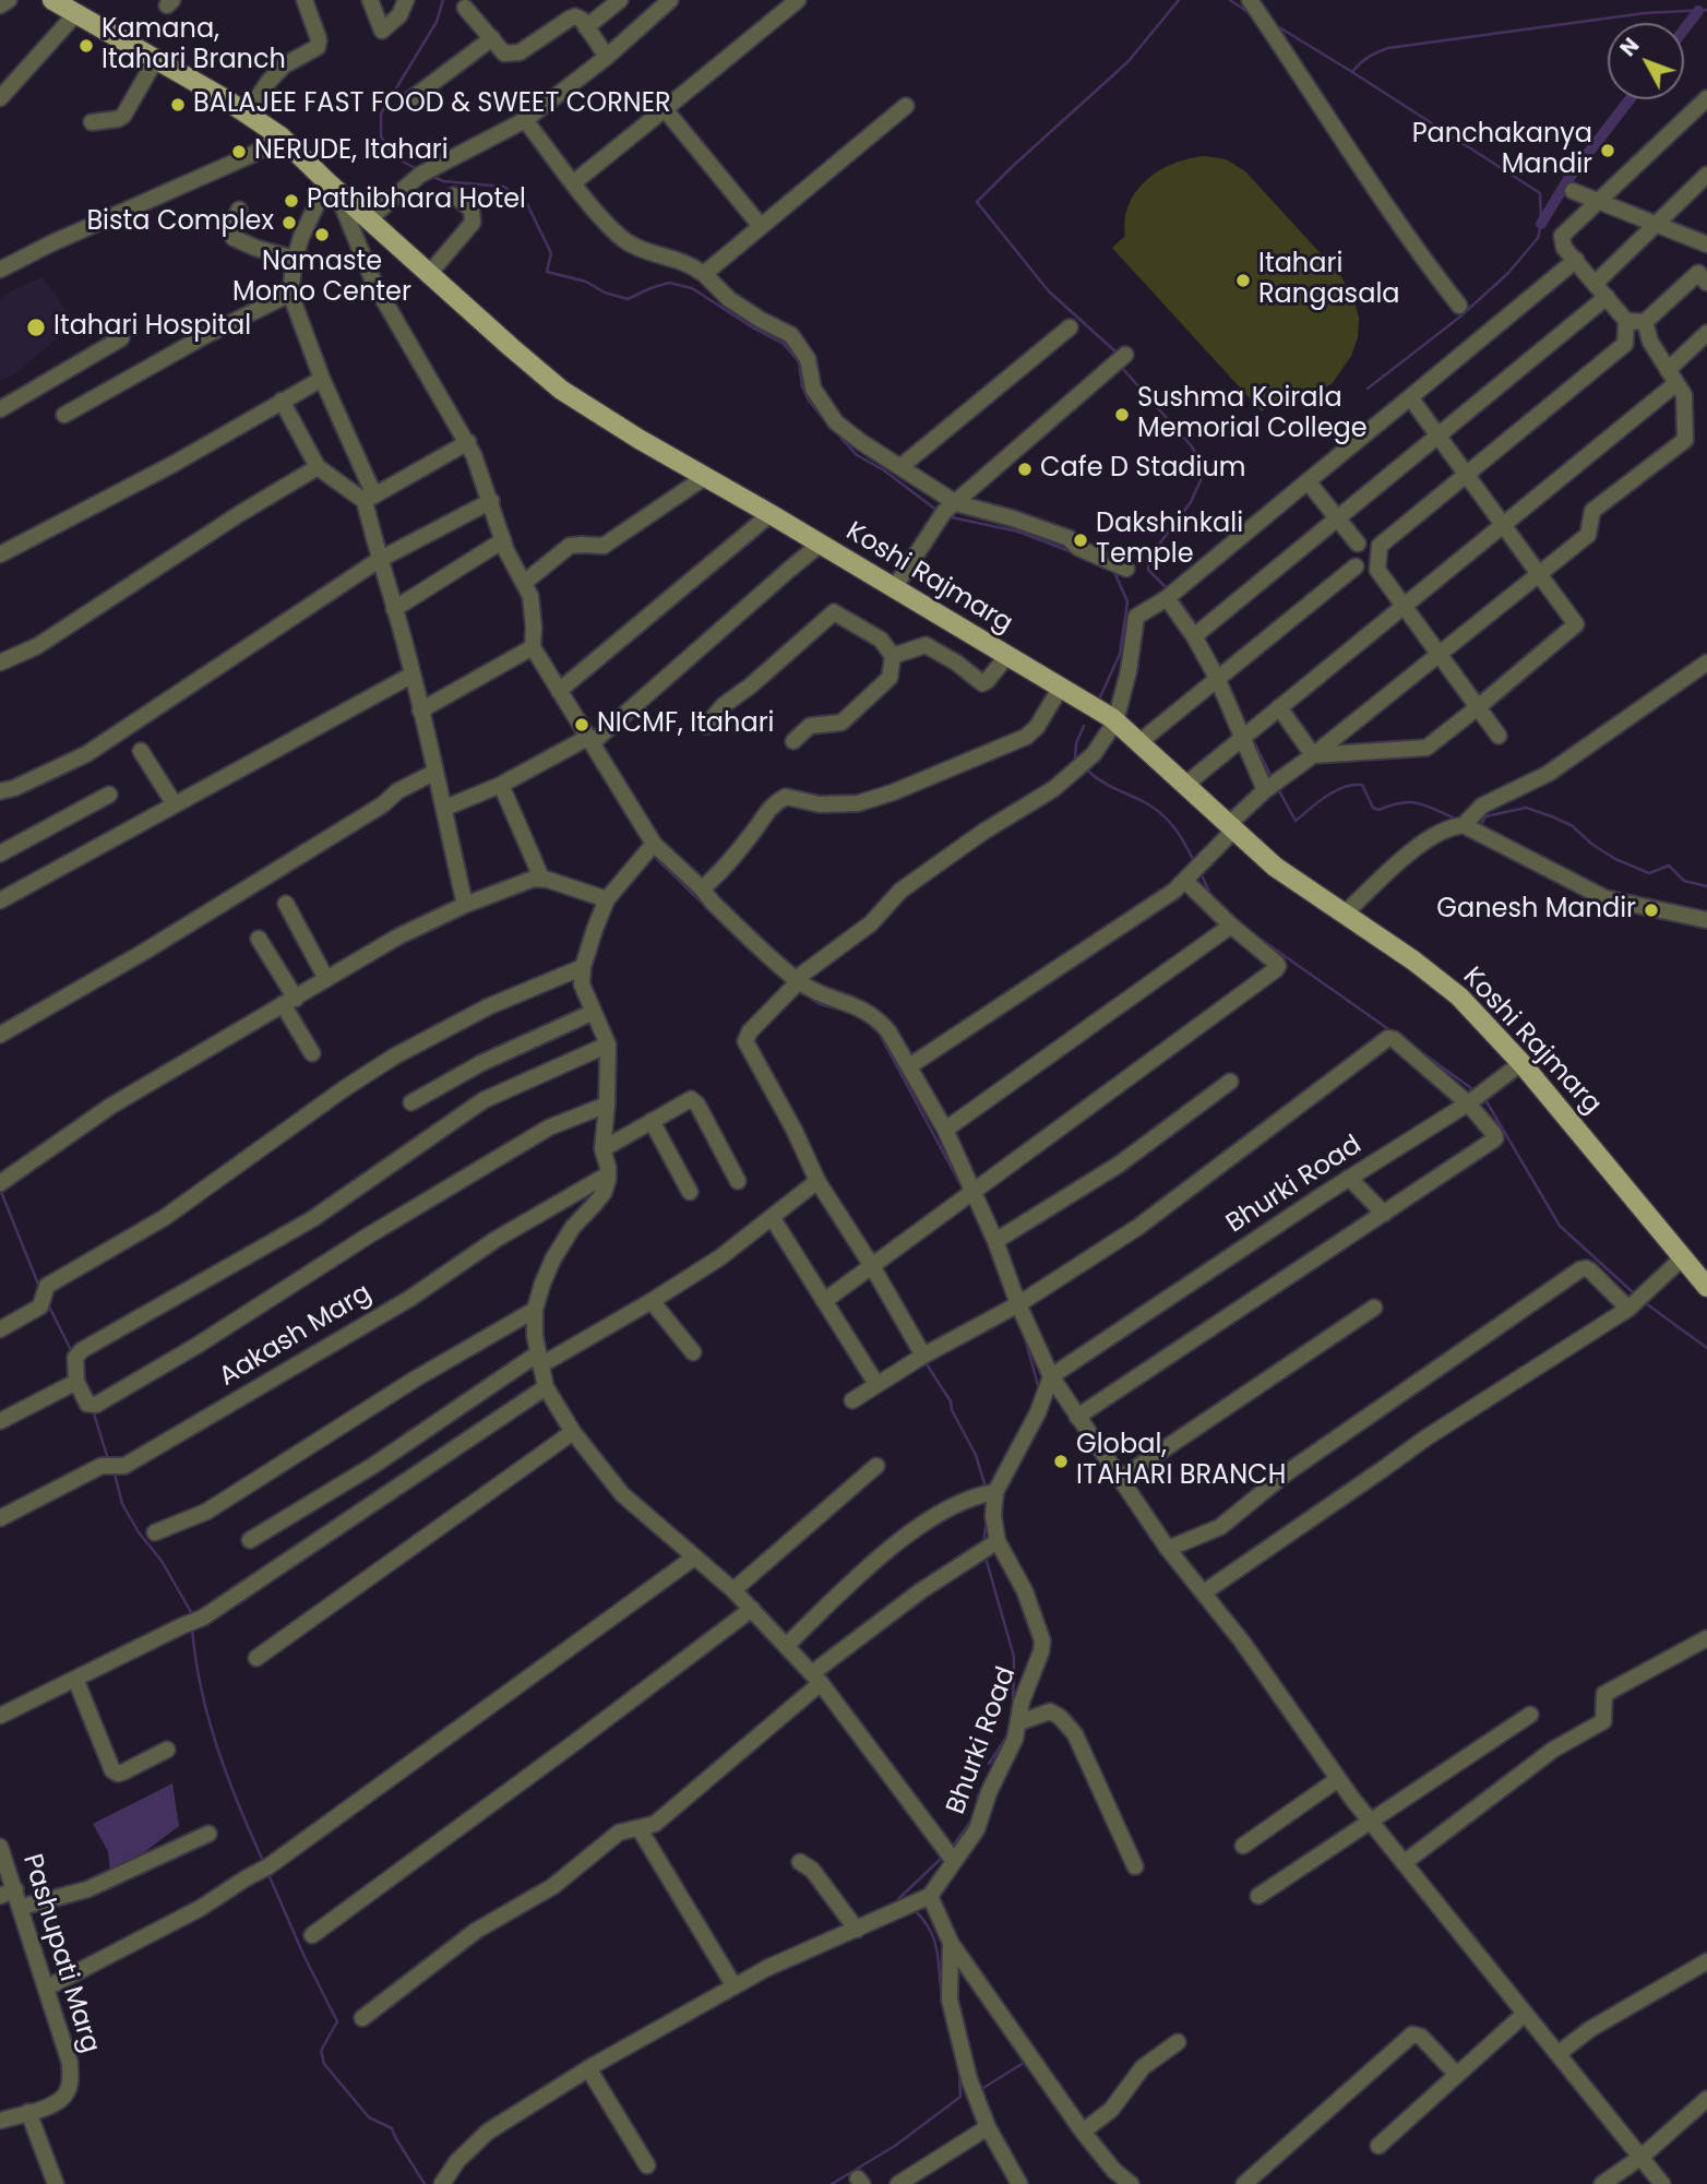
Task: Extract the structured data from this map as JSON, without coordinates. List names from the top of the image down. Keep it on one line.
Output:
{"streets":{"main road":["Koshi Rajmarg"],"street":["Bhurki Road","Aakash Marg","Pashupati Marg"]},"crossings":[["Koshi Rajmarg","Bhurki Road"]],"places":["Kamana, Itahari Branch","BALAJEE FAST FOOD & SWEET CORNER","Panchakanya Mandir","NERUDE, Itahari","Pathibhara Hotel","Bista Complex","Namaste Momo Center","Itahari Rangasala","Itahari Hospital","Sushma Koirala Memorial College","Cafe D Stadium","Dakshinkali Temple","NICMF, Itahari","Ganesh Mandir","Global, ITAHARI BRANCH"],"north":"top left"}
